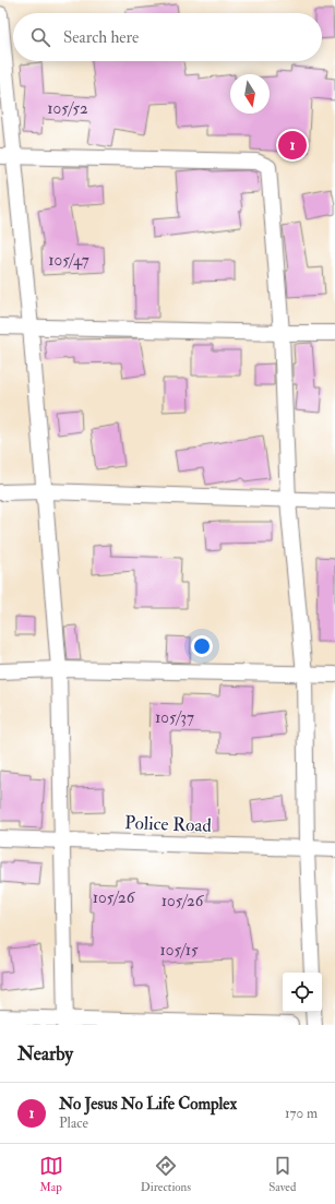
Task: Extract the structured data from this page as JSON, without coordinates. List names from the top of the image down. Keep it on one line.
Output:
{"streets":{"street":["Police Road"]},"house_numbers":["105/52","105/47","105/37","105/26","105/26","105/15"],"north":"bottom","page":{"search":"Search here","pins":"1","heading":"Nearby","list":[{"mark":"1","name":"No Jesus No Life Complex","note":"Place","value":"170 m"}],"nav":["Map","Directions","Saved"]}}
